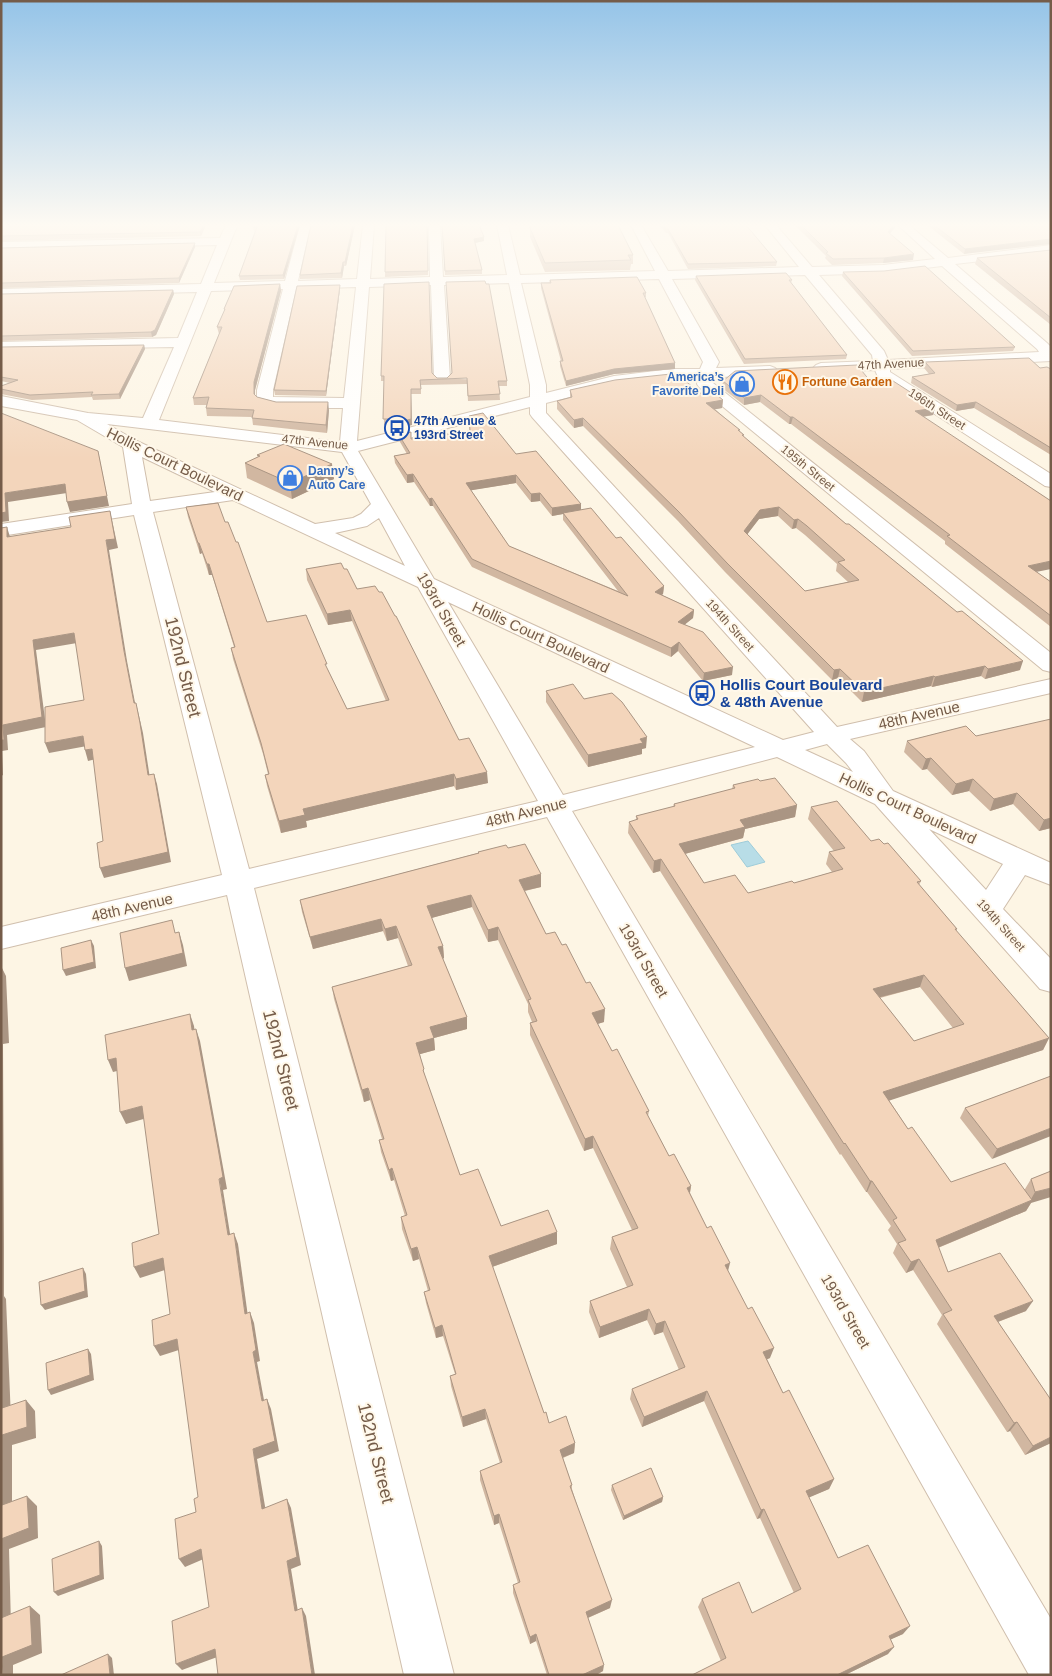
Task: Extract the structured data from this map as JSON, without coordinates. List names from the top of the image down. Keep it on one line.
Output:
{"streets":{"street":["47th Avenue","196th Street","Hollis Court Boulevard","195th Street","193rd Street","194th Street","192nd Street","48th Avenue"]},"crossings":[["47th Avenue","196th Street"],["47th Avenue","Hollis Court Boulevard"],["47th Avenue","195th Street"],["47th Avenue","193rd Street"],["47th Avenue","194th Street"],["Hollis Court Boulevard","193rd Street"],["Hollis Court Boulevard","194th Street"],["Hollis Court Boulevard","192nd Street"],["Hollis Court Boulevard","48th Avenue"],["193rd Street","48th Avenue"],["194th Street","48th Avenue"],["192nd Street","48th Avenue"]],"places":{"restaurant":["Fortune Garden"],"shop":["America’s Favorite Deli","Danny’s Auto Care"],"bus stop":["47th Avenue & 193rd Street","Hollis Court Boulevard & 48th Avenue"]}}
